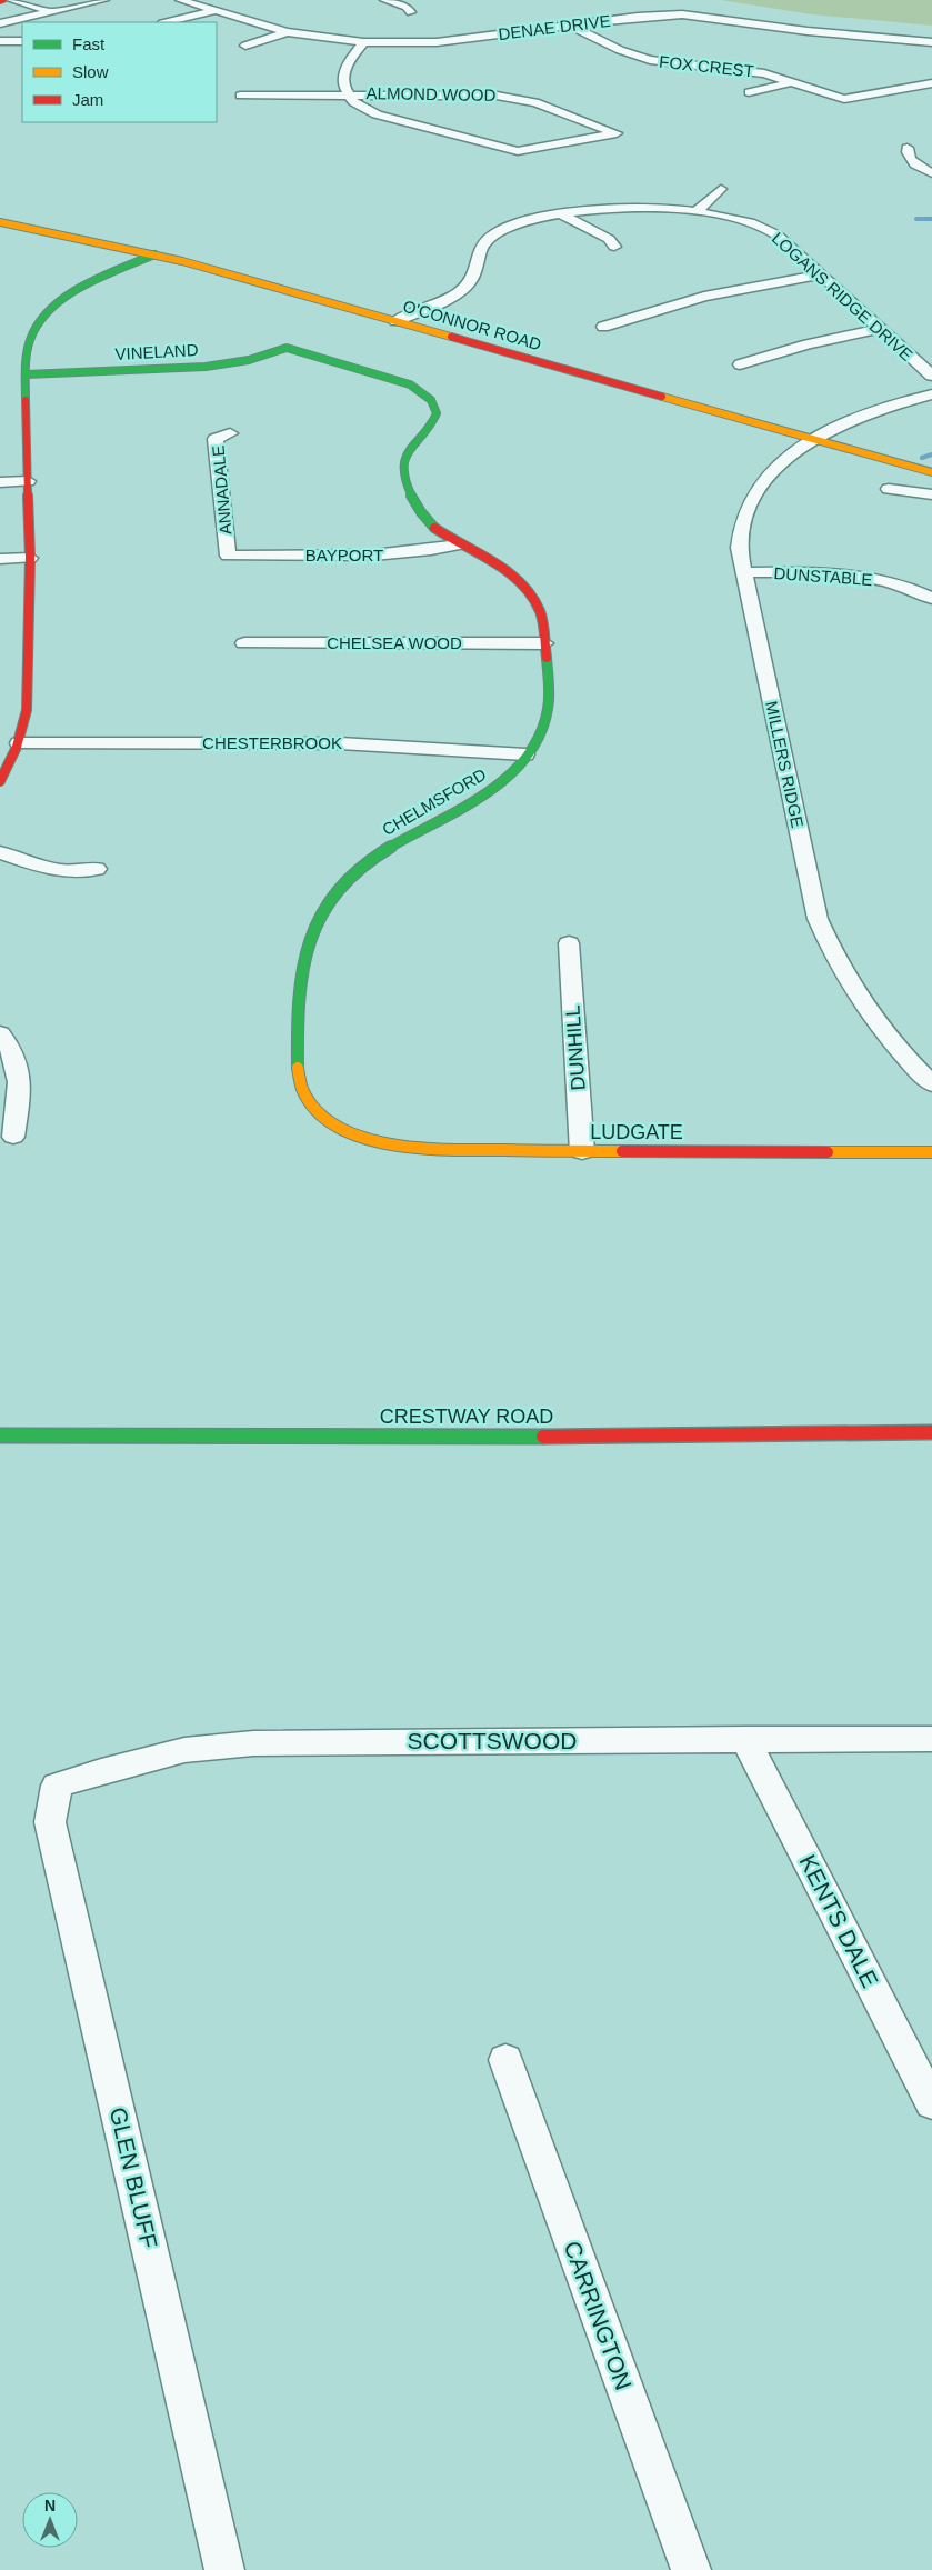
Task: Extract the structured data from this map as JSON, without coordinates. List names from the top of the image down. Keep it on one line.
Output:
{"streets":{"street":["DENAE DRIVE","FOX CREST","ALMOND WOOD","LOGANS RIDGE DRIVE","O'CONNOR ROAD","VINELAND","ANNADALE","BAYPORT","DUNSTABLE","CHELSEA WOOD","CHESTERBROOK","MILLERS RIDGE","CHELMSFORD","DUNHILL","LUDGATE","CRESTWAY ROAD","SCOTTSWOOD","KENTS DALE","GLEN BLUFF","CARRINGTON"]},"crossings":[["DENAE DRIVE","FOX CREST"],["LOGANS RIDGE DRIVE","O'CONNOR ROAD"],["O'CONNOR ROAD","MILLERS RIDGE"],["VINELAND","CHELMSFORD"],["ANNADALE","BAYPORT"],["BAYPORT","CHELMSFORD"],["DUNSTABLE","MILLERS RIDGE"],["CHELSEA WOOD","CHELMSFORD"],["CHESTERBROOK","CHELMSFORD"],["CHELMSFORD","LUDGATE"],["DUNHILL","LUDGATE"],["SCOTTSWOOD","KENTS DALE"],["SCOTTSWOOD","GLEN BLUFF"]],"legend":["Fast","Slow","Jam"],"north":"top"}
